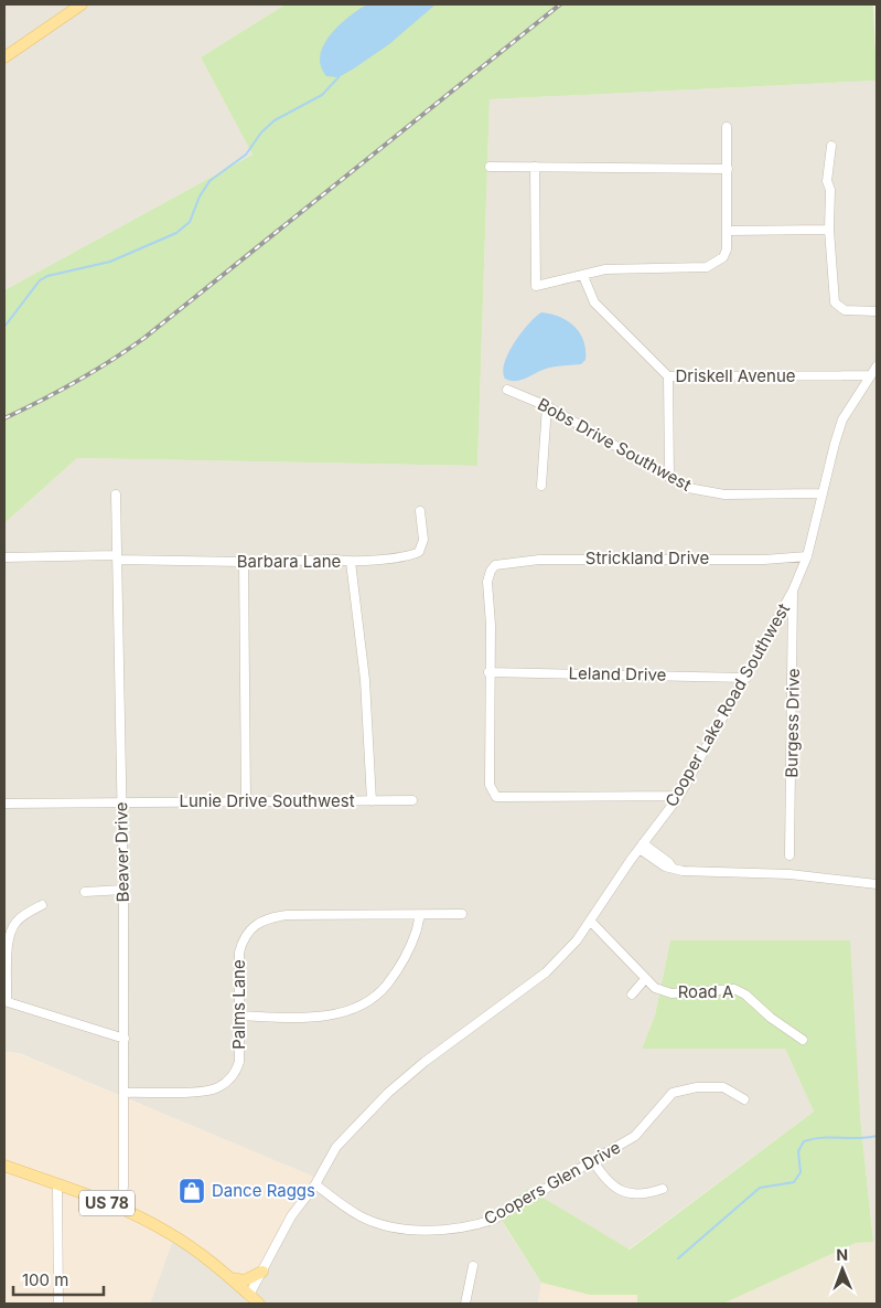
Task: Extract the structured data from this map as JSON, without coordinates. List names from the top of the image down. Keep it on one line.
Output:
{"streets":{"main road":["US 78"],"street":["Driskell Avenue","Bobs Drive Southwest","Strickland Drive","Barbara Lane","Leland Drive","Cooper Lake Road Southwest","Burgess Drive","Lunie Drive Southwest","Beaver Drive","Road A","Palms Lane","Coopers Glen Drive"]},"crossings":[["Driskell Avenue","Cooper Lake Road Southwest"],["Bobs Drive Southwest","Cooper Lake Road Southwest"],["Strickland Drive","Leland Drive"],["Strickland Drive","Cooper Lake Road Southwest"],["Barbara Lane","Beaver Drive"],["Leland Drive","Cooper Lake Road Southwest"],["Cooper Lake Road Southwest","Burgess Drive"],["Cooper Lake Road Southwest","Road A"],["Cooper Lake Road Southwest","Coopers Glen Drive"],["Cooper Lake Road Southwest","US 78"],["Lunie Drive Southwest","Beaver Drive"],["Beaver Drive","Palms Lane"],["Beaver Drive","US 78"]],"places":{"shop":["Dance Raggs"]},"scale_bar":"100 m","north":"top"}
